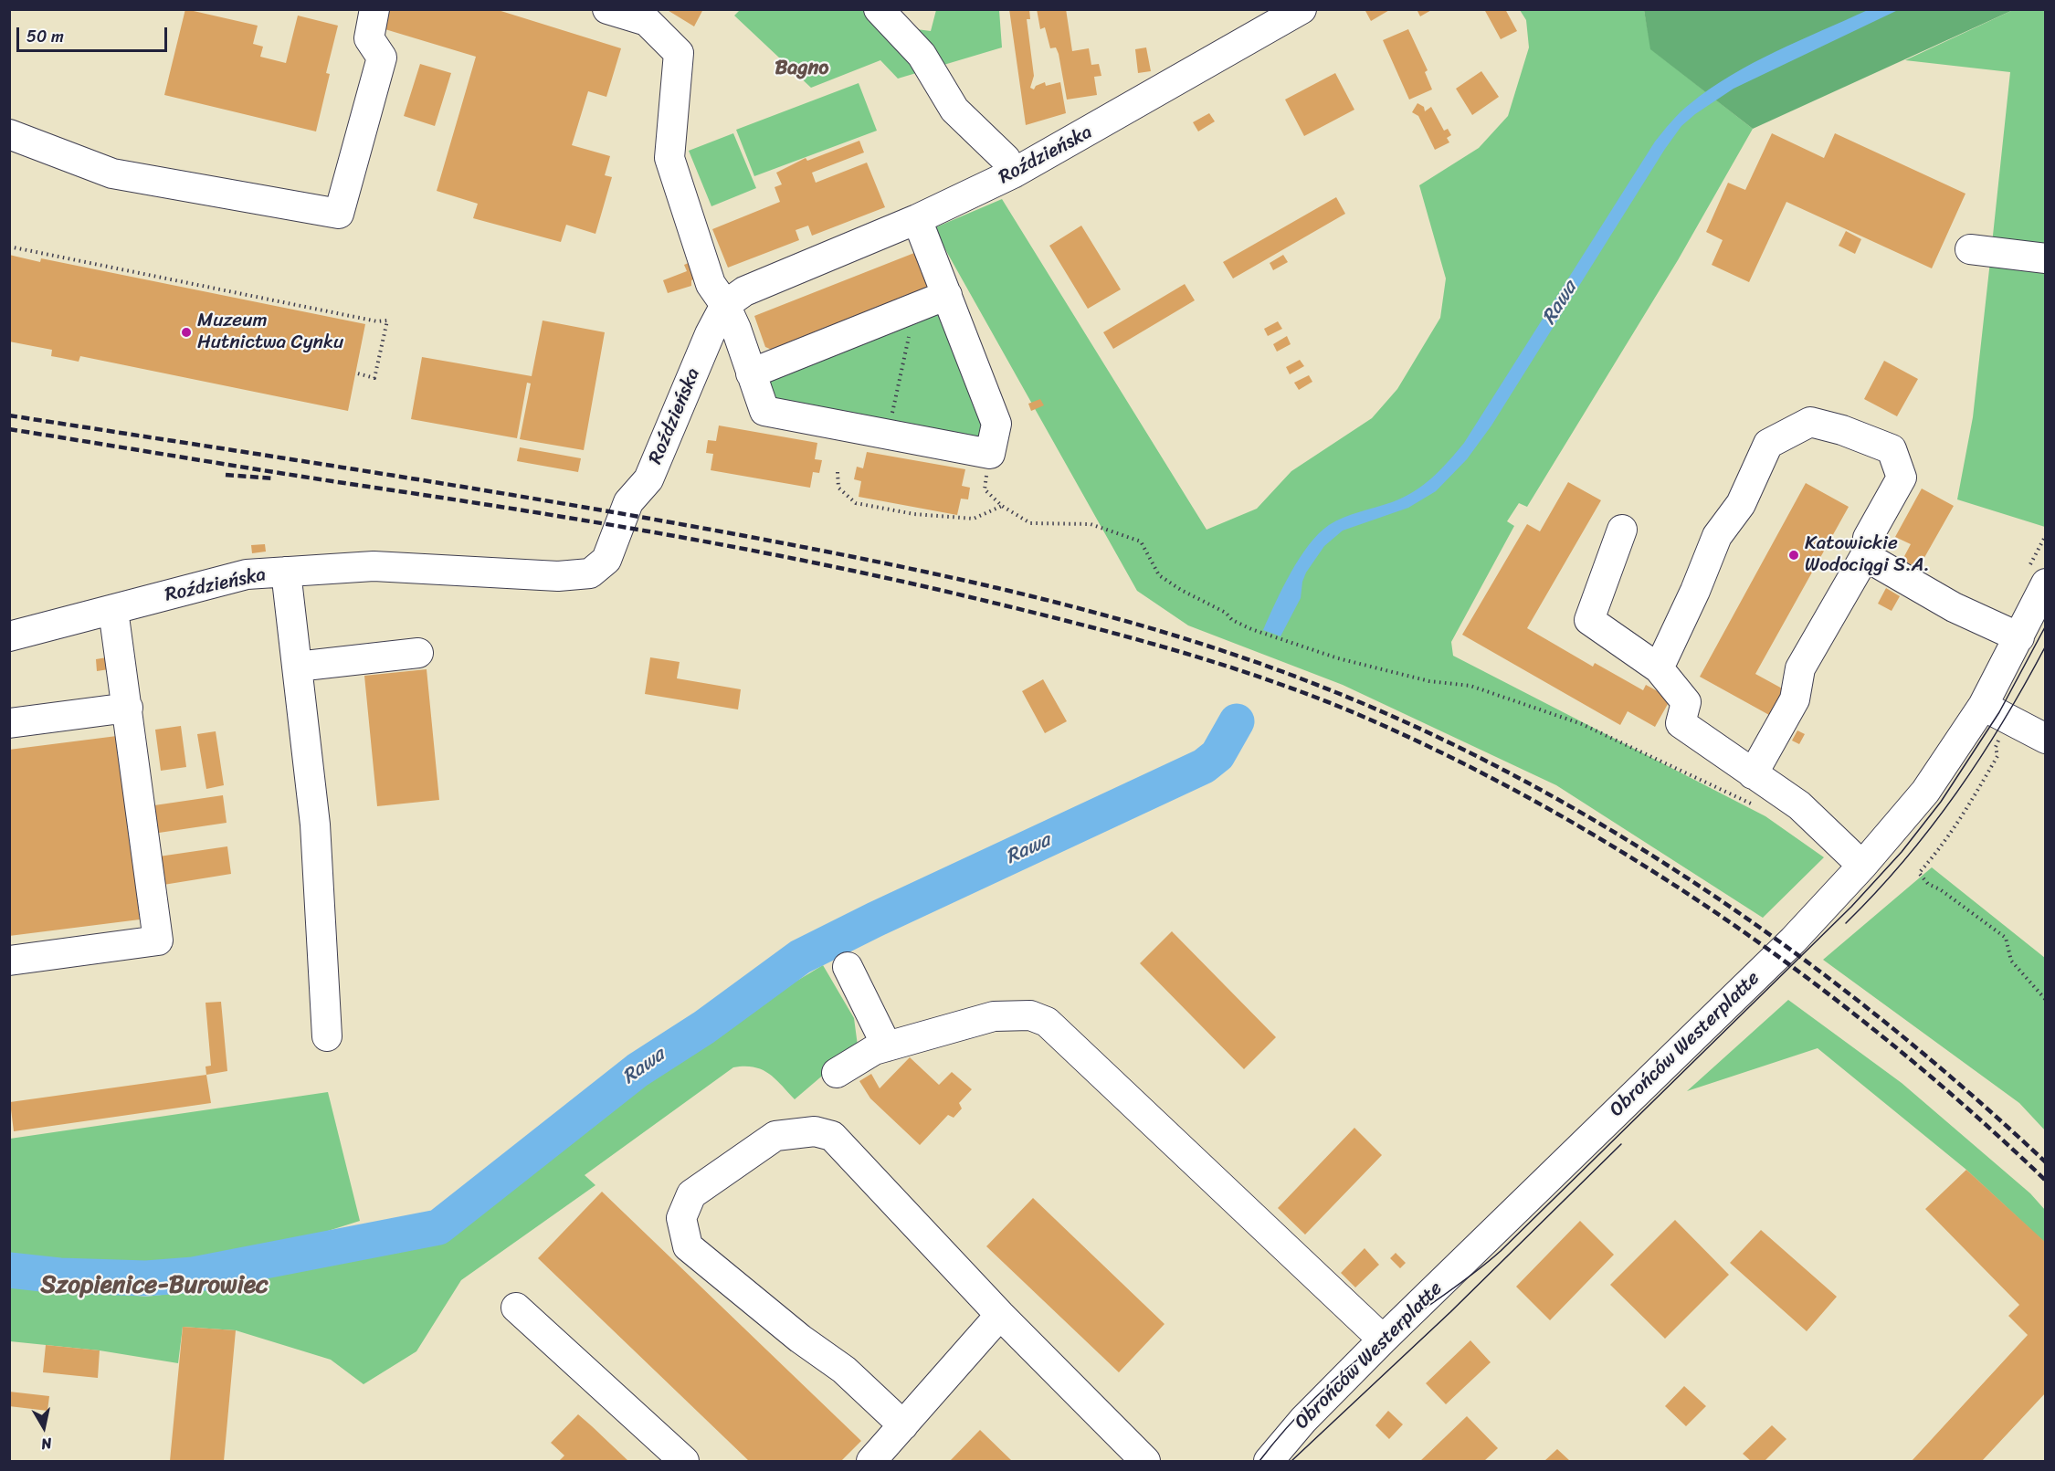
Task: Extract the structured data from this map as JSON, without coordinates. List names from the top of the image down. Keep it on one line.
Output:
{"streets":{"street":["Roździeńska","Obrońców Westerplatte"]},"districts":["Bagno","Szopienice-Burowiec"],"water":["Rawa"],"places":["Muzeum Hutnictwa Cynku","Katowickie Wodociągi S.A."],"scale_bar":"50 m","north":"bottom"}
